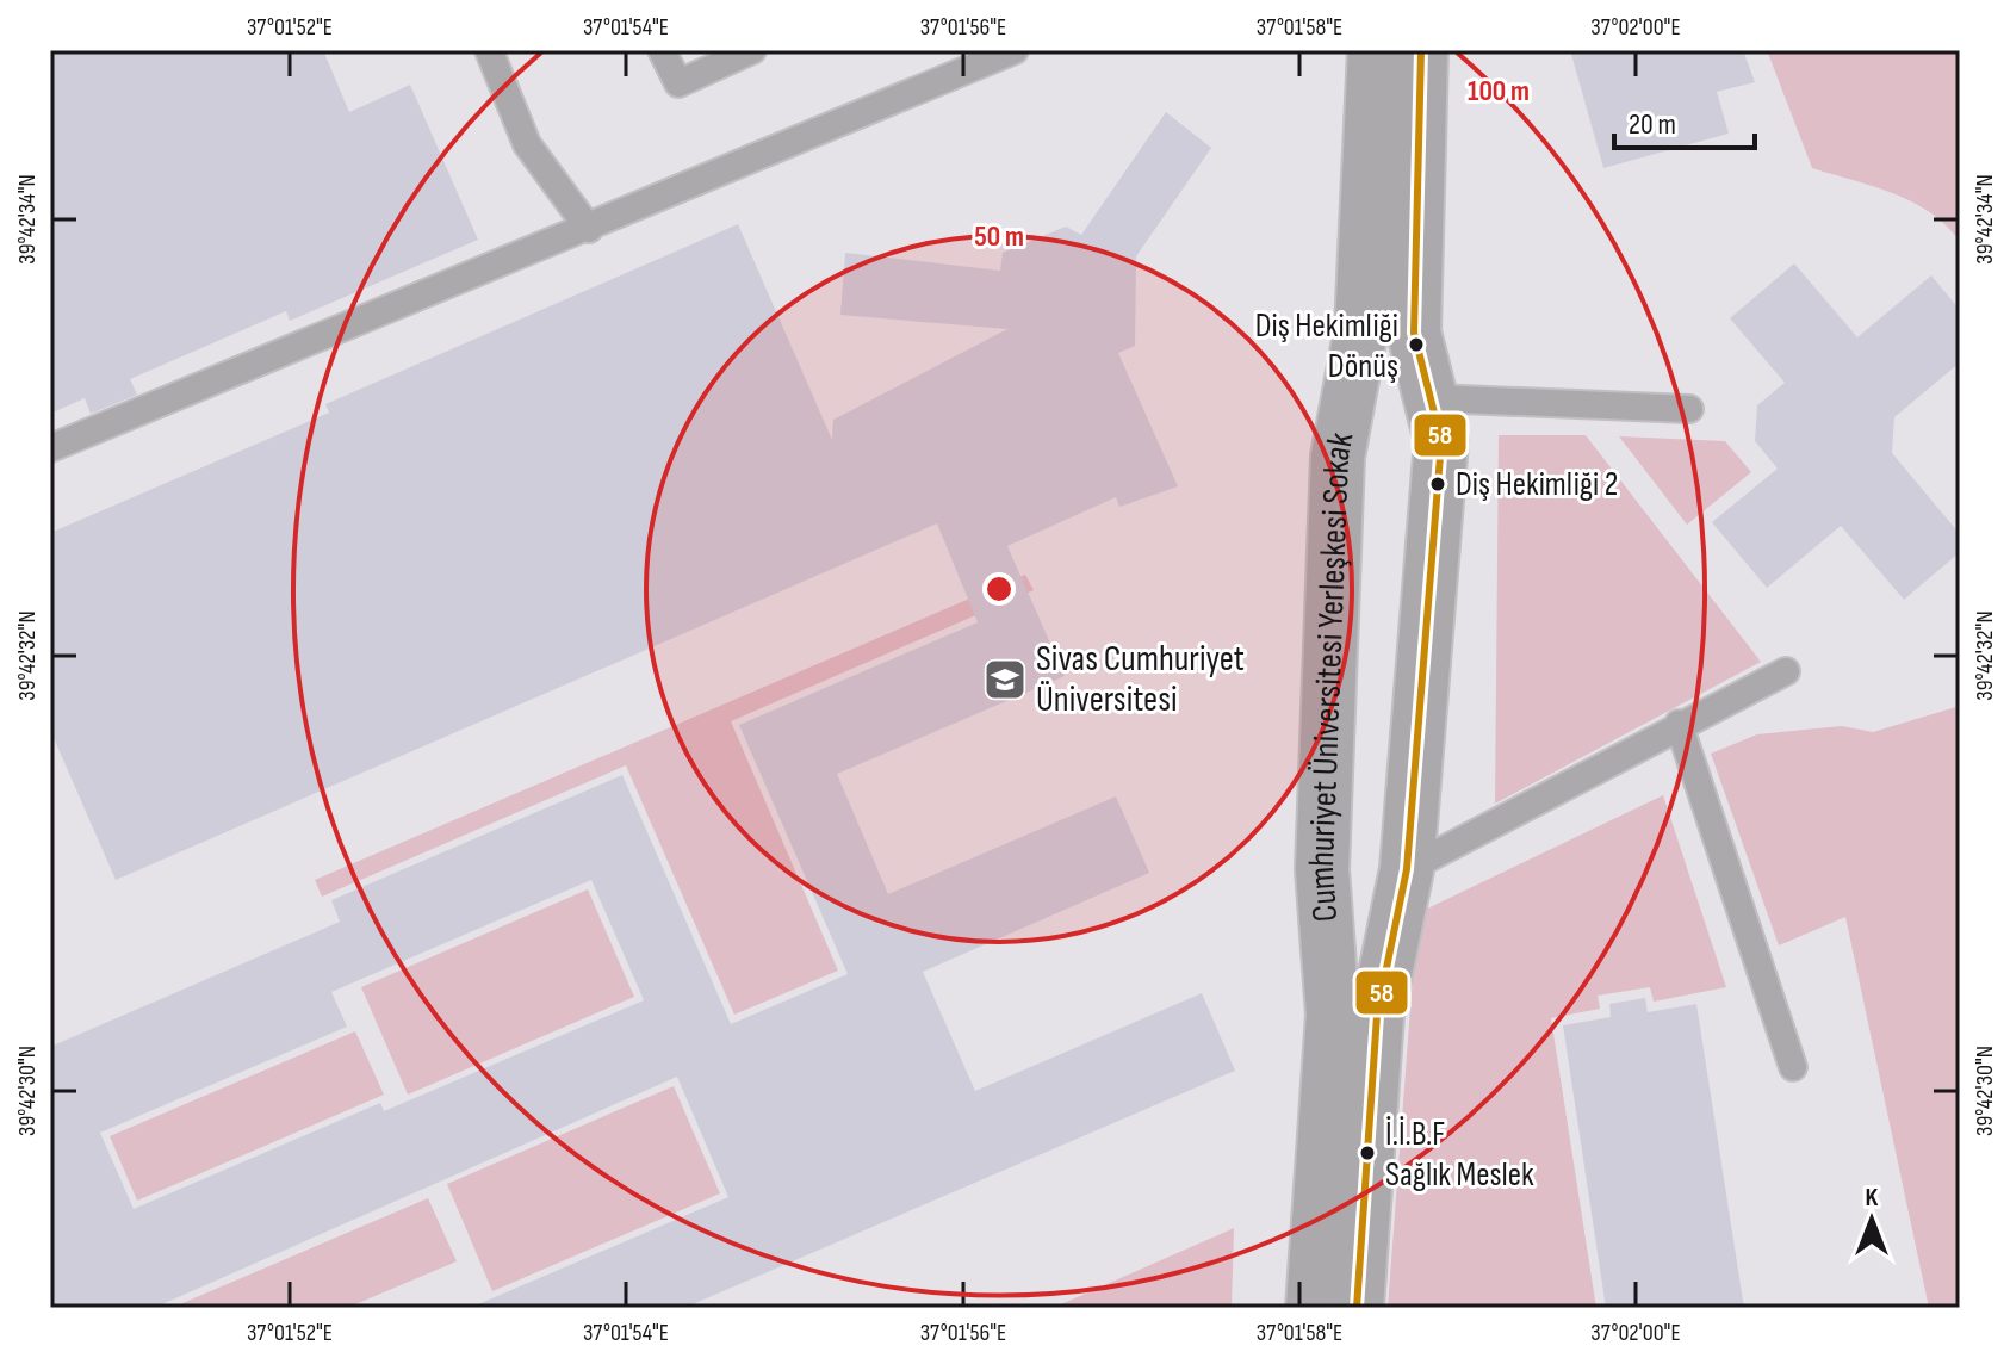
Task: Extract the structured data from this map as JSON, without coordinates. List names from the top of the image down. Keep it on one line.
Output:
{"streets":{"street":["Cumhuriyet Üniversitesi Yerleşkesi Sokak"]},"places":{"other":["Diş Hekimliği Dönüş","Diş Hekimliği 2","İ.İ.B.F Sağlık Meslek"],"school or university":["Sivas Cumhuriyet Üniversitesi"]},"lines":["transit line 58"],"scale_bar":"20 m","north":"top","coordinates":["37°01'52\"E","37°01'54\"E","37°01'56\"E","37°01'58\"E","37°02'00\"E","39°42'34\"N","39°42'32\"N","39°42'30\"N"],"rings":["100 m","50 m"]}
